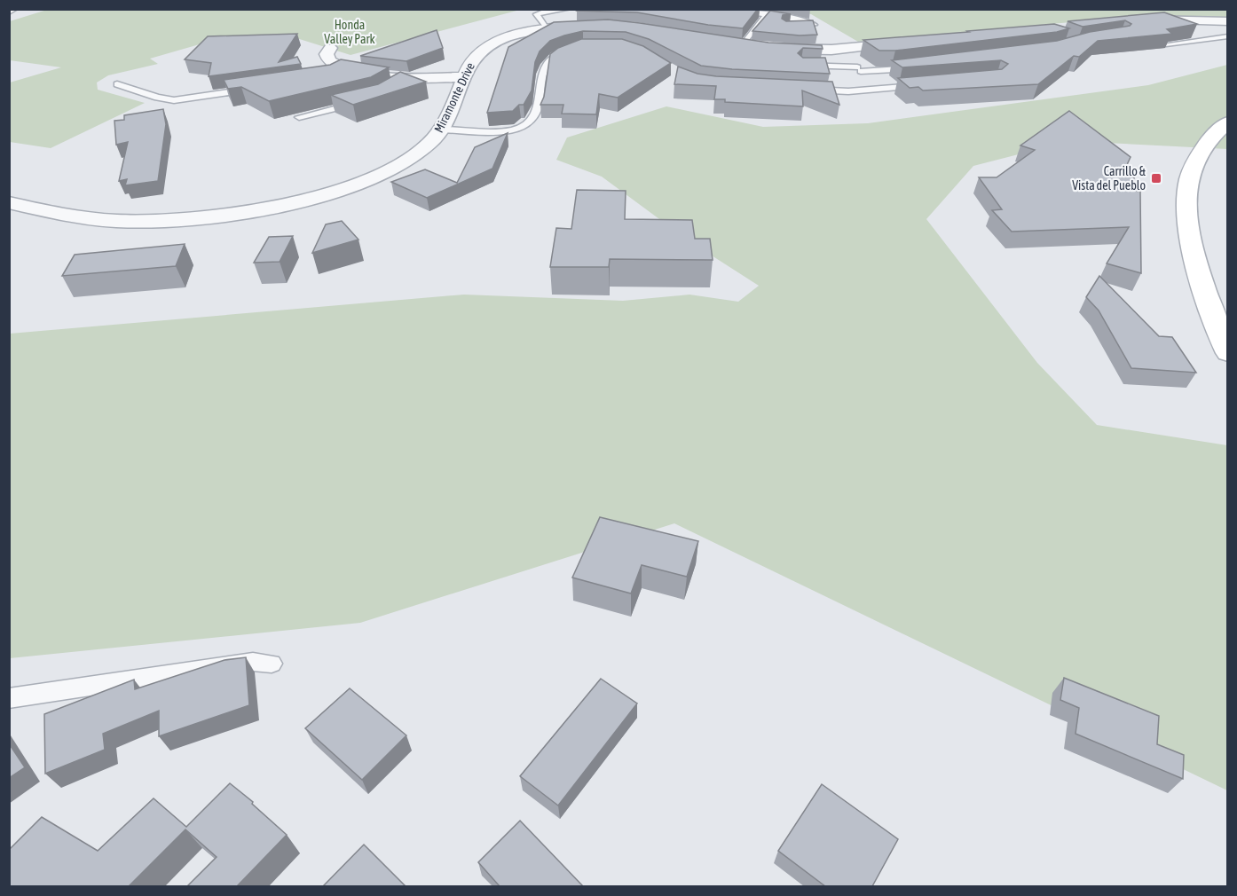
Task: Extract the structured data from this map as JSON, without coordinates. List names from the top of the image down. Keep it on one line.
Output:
{"streets":{"street":["Miramonte Drive"]},"parks":["Honda Valley Park"],"places":{"transit":["Carrillo & Vista del Pueblo"]}}
